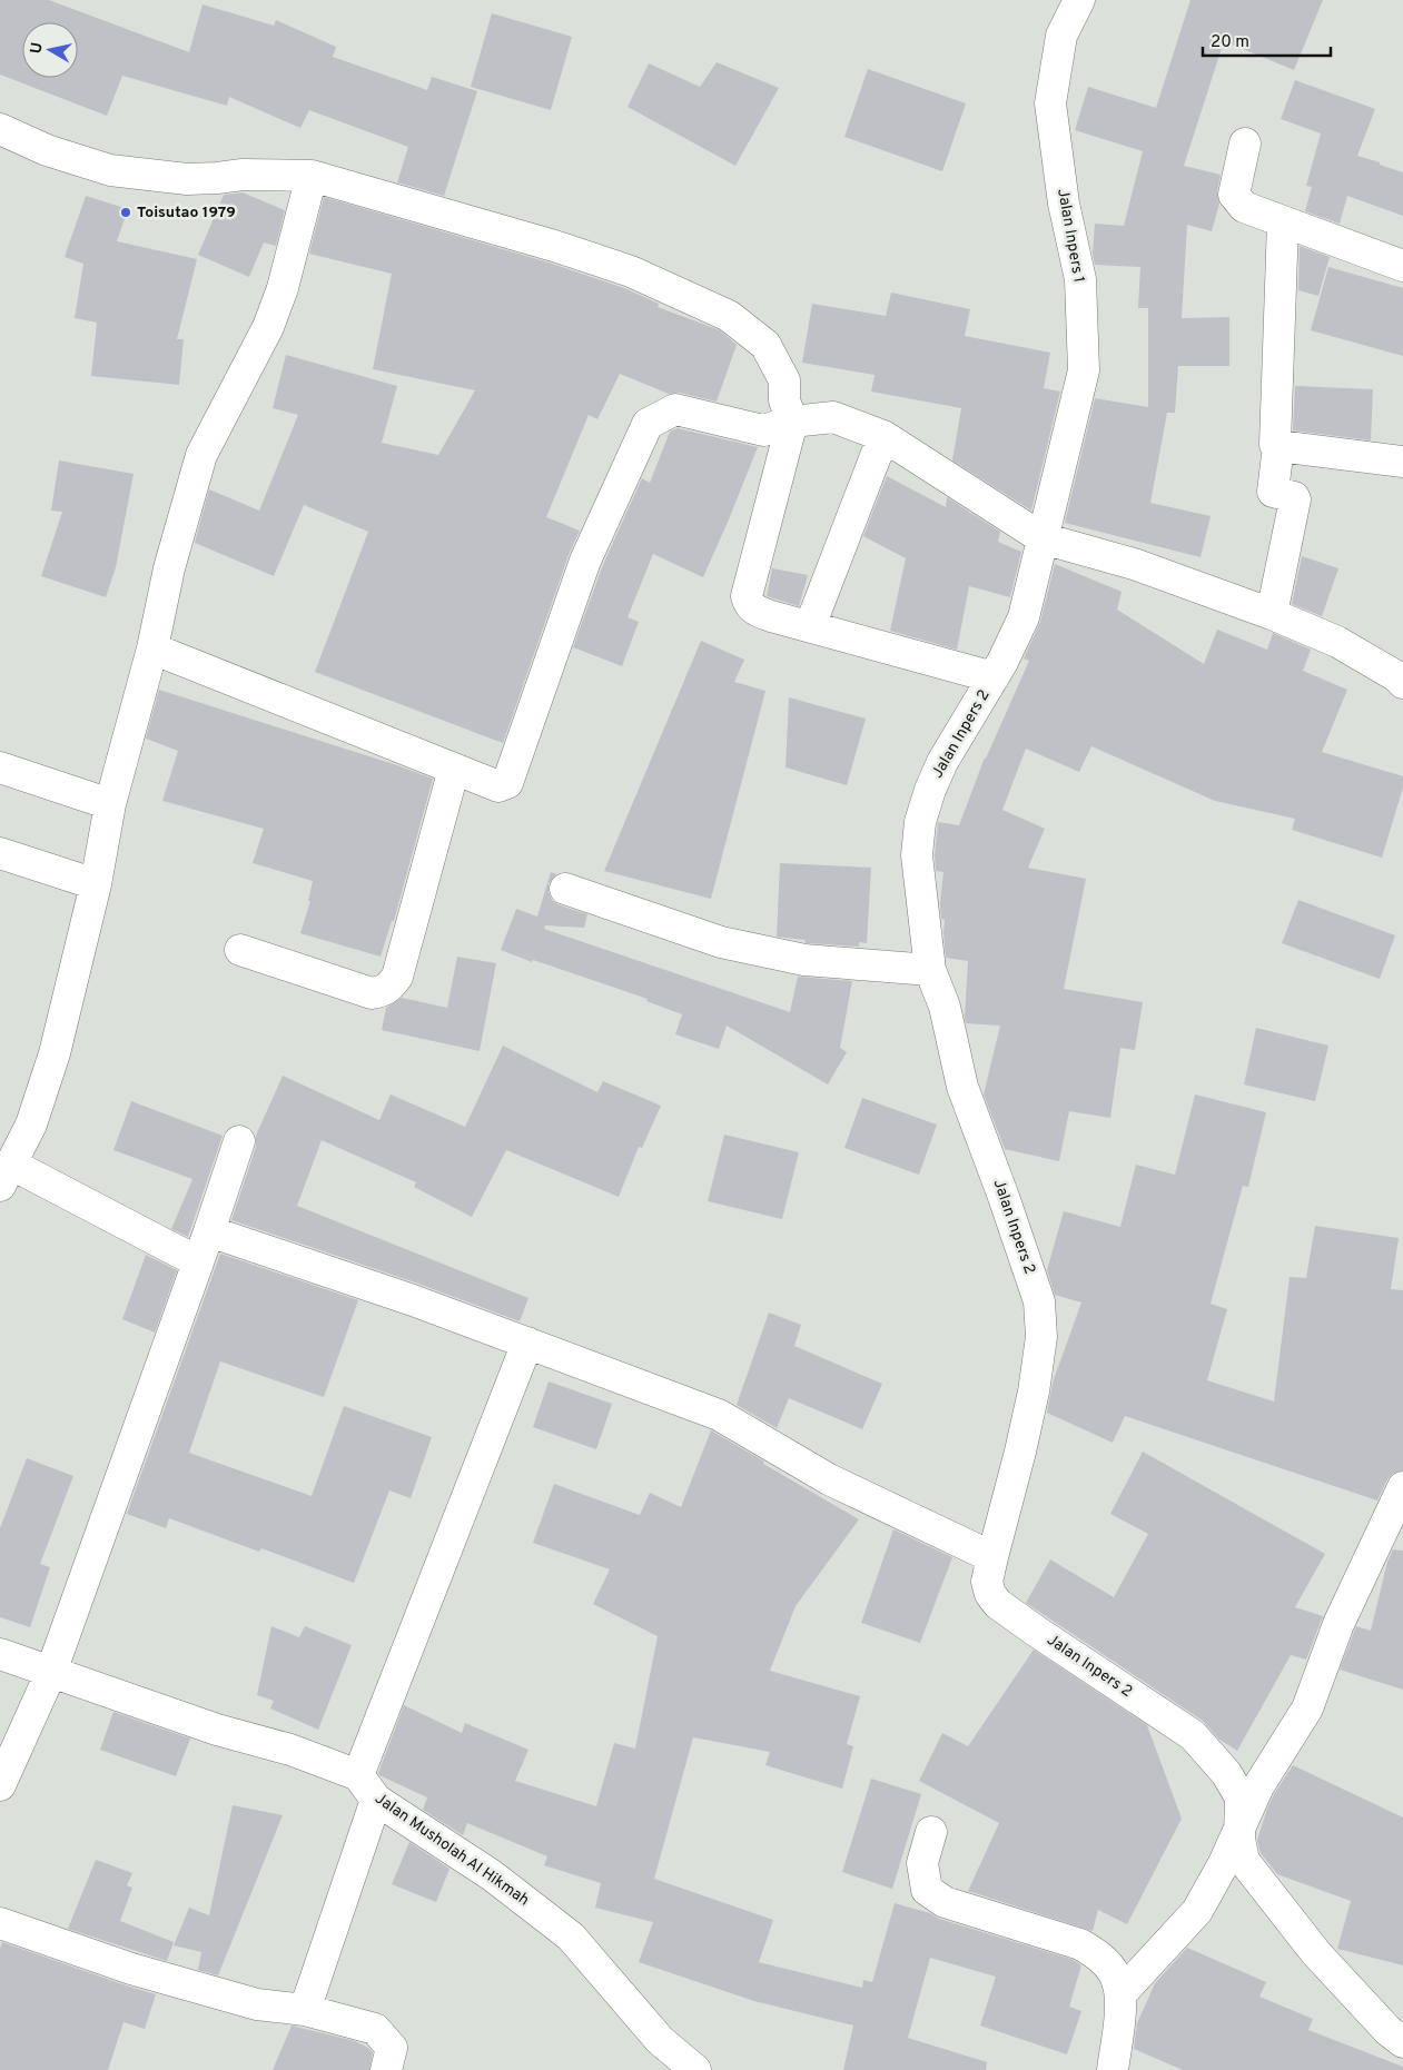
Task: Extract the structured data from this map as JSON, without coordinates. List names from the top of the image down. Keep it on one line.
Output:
{"streets":{"street":["Jalan Inpers 1","Jalan Inpers 2","Jalan Musholah Al Hikmah"]},"crossings":[["Jalan Inpers 1","Jalan Inpers 2"]],"places":["Toisutao 1979"],"scale_bar":"20 m","north":"left"}
